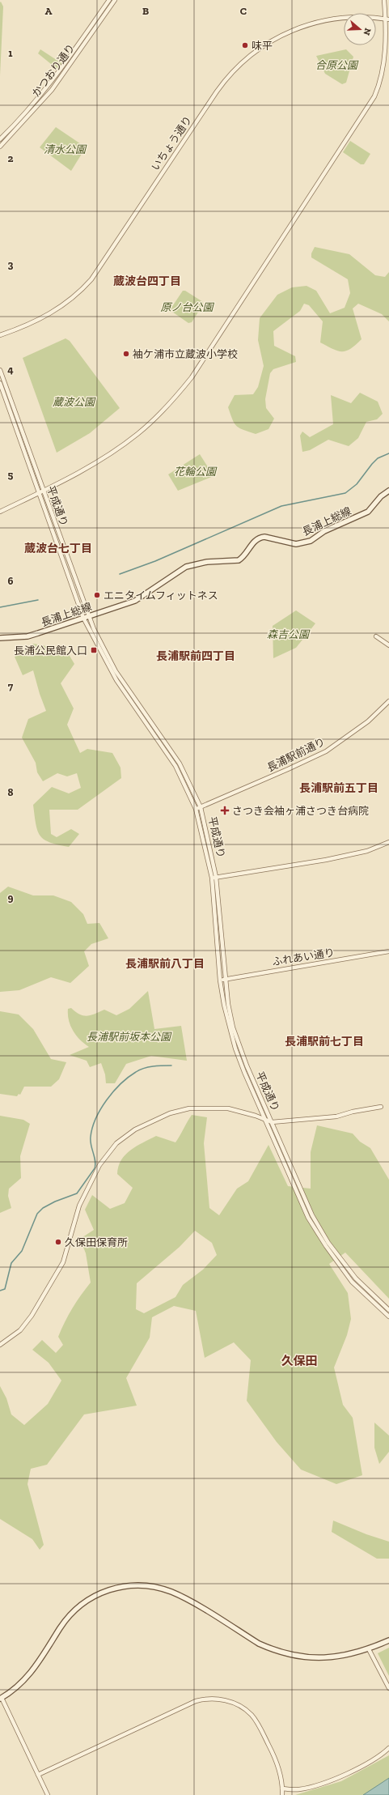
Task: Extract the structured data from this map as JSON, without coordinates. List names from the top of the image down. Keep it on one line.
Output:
{"streets":{"main road":["長浦上総線"],"street":["かつおり通り","いちょう通り","平成通り","長浦駅前通り","ふれあい通り"]},"crossings":[["平成通り","長浦上総線"],["平成通り","長浦駅前通り"],["平成通り","ふれあい通り"]],"districts":["蔵波台四丁目","蔵波台七丁目","長浦駅前四丁目","長浦駅前五丁目","長浦駅前八丁目","長浦駅前七丁目","久保田"],"parks":["合原公園","清水公園","原ノ台公園","蔵波公園","花輪公園","森吉公園","長浦駅前坂本公園"],"places":{"other":["味平","袖ケ浦市立蔵波小学校","エニタイムフィットネス","久保田保育所"],"transit":["長浦公民館入口"],"health":["さつき会袖ヶ浦さつき台病院"]},"north":"right","grid":{"columns":["A","B","C"],"rows":["1","2","3","4","5","6","7","8","9"]}}
